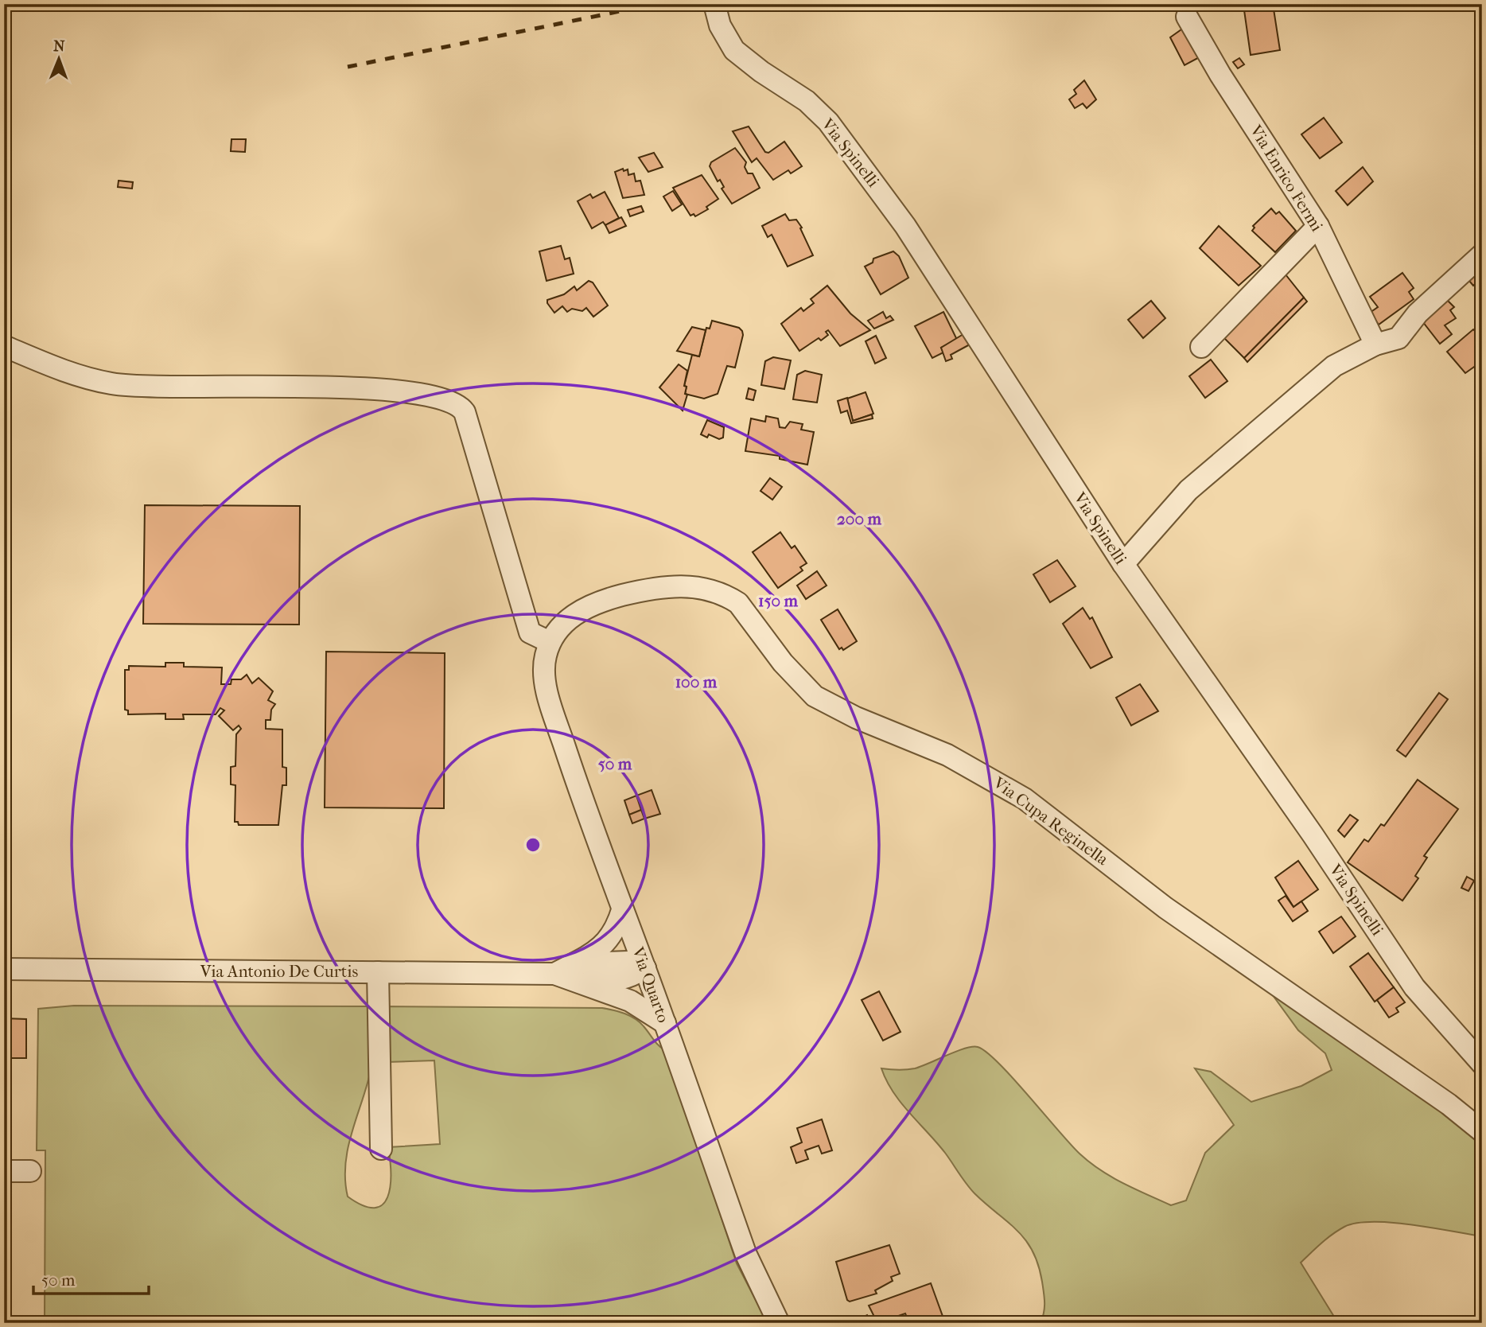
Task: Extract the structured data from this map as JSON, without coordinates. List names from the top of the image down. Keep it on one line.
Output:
{"streets":{"street":["Via Spinelli","Via Enrico Fermi","Via Cupa Reginella","Via Antonio De Curtis","Via Quarto"]},"crossings":[["Via Cupa Reginella","Via Quarto"]],"scale_bar":"50 m","north":"top","rings":["200 m","150 m","100 m","50 m"]}
